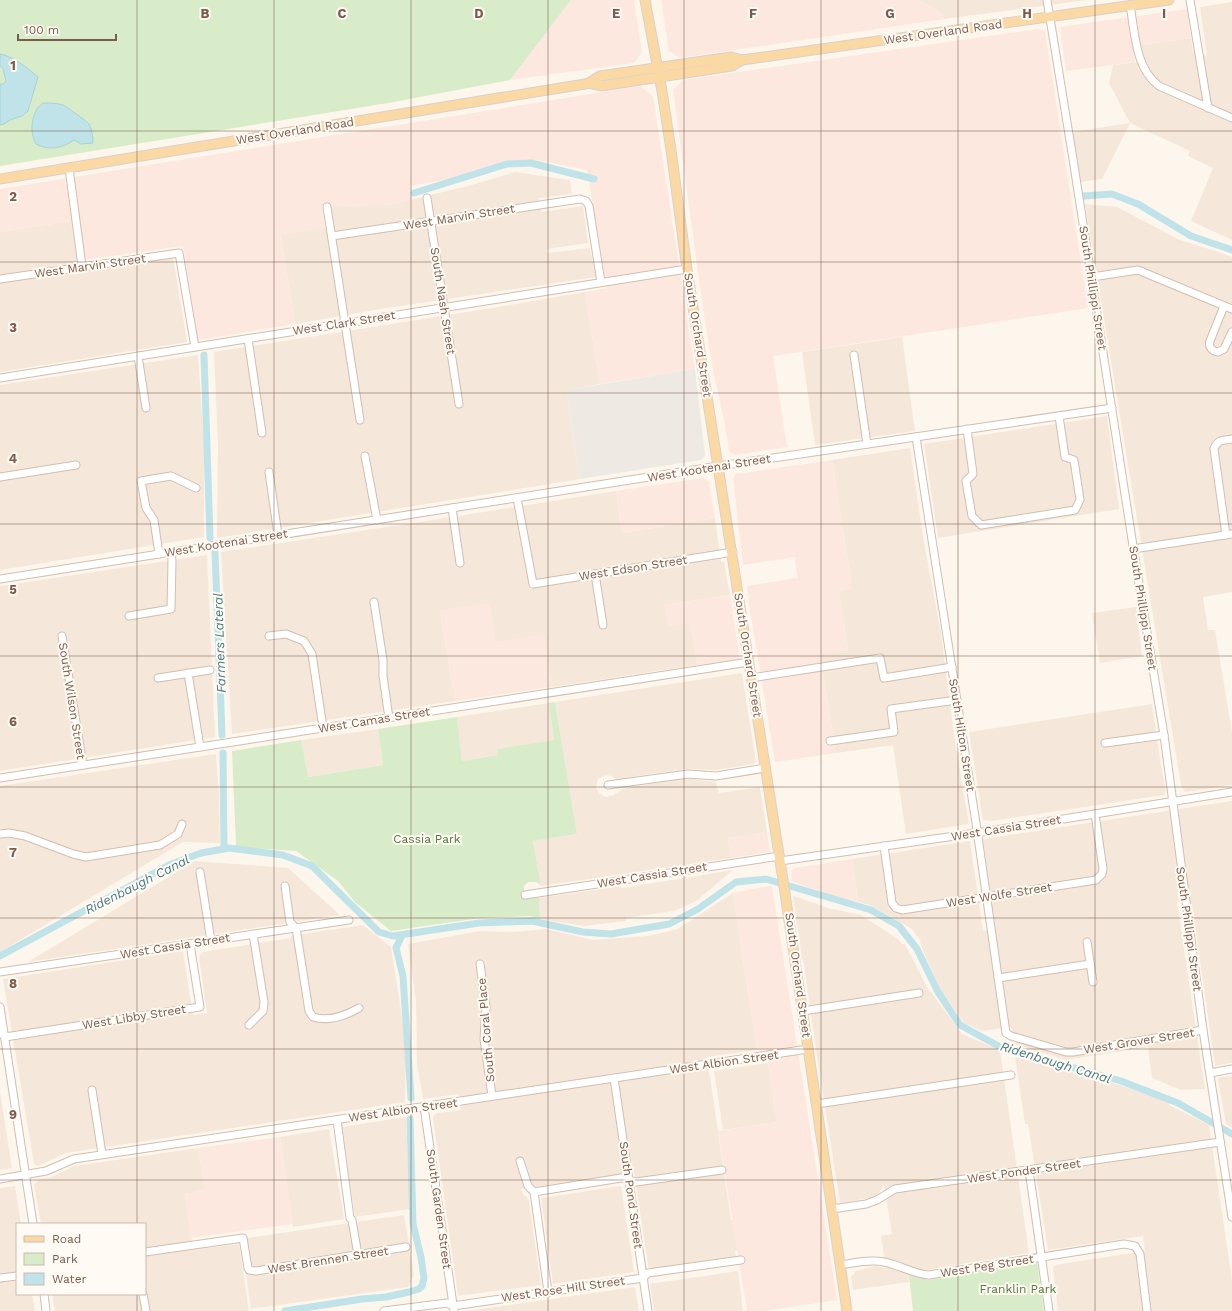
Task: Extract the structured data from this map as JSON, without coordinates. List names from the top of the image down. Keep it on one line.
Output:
{"streets":{"main road":["West Overland Road","South Orchard Street"],"street":["West Marvin Street","South Phillippi Street","South Nash Street","West Clark Street","West Kootenai Street","West Edson Street","South Wilson Street","West Camas Street","South Hilton Street","West Cassia Street","West Wolfe Street","West Libby Street","South Coral Place","West Grover Street","West Albion Street","West Ponder Street","South Pond Street","South Garden Street","West Brennen Street","West Peg Street","West Rose Hill Street"]},"crossings":[["West Overland Road","South Phillippi Street"],["West Overland Road","South Orchard Street"],["West Marvin Street","South Nash Street"],["West Marvin Street","West Clark Street"],["South Phillippi Street","West Kootenai Street"],["South Phillippi Street","West Cassia Street"],["South Phillippi Street","West Grover Street"],["South Phillippi Street","West Ponder Street"],["South Nash Street","West Clark Street"],["West Clark Street","South Orchard Street"],["South Orchard Street","West Kootenai Street"],["South Orchard Street","West Edson Street"],["South Orchard Street","West Camas Street"],["South Orchard Street","West Cassia Street"],["South Orchard Street","West Albion Street"],["South Orchard Street","West Ponder Street"],["South Orchard Street","West Peg Street"],["West Kootenai Street","West Edson Street"],["West Kootenai Street","South Hilton Street"],["South Wilson Street","West Camas Street"],["South Hilton Street","West Cassia Street"],["South Hilton Street","West Wolfe Street"],["South Hilton Street","West Grover Street"],["West Cassia Street","West Wolfe Street"],["West Cassia Street","West Libby Street"],["South Coral Place","West Albion Street"],["West Albion Street","South Pond Street"],["West Albion Street","South Garden Street"],["South Pond Street","West Rose Hill Street"],["South Garden Street","West Rose Hill Street"]],"water":["Farmers Lateral","Ridenbaugh Canal"],"parks":["Cassia Park","Franklin Park"],"legend":["Road","Park","Water"],"scale_bar":"100 m","grid":{"columns":["B","C","D","E","F","G","H","I"],"rows":["1","2","3","4","5","6","7","8","9"]}}
